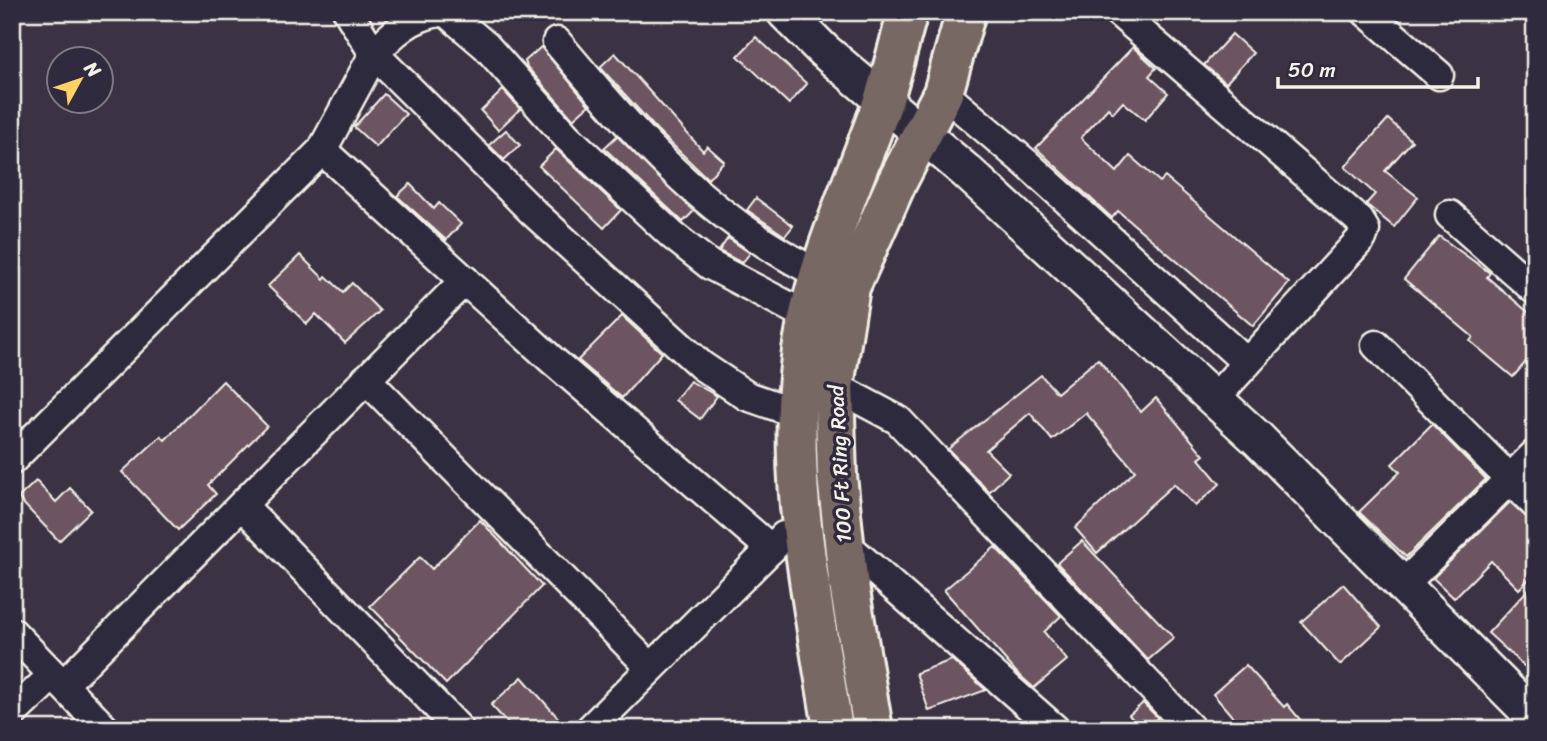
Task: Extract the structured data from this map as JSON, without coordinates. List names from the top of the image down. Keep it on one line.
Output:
{"streets":{"main road":["100 Ft Ring Road"]},"scale_bar":"50 m","north":"top right"}
